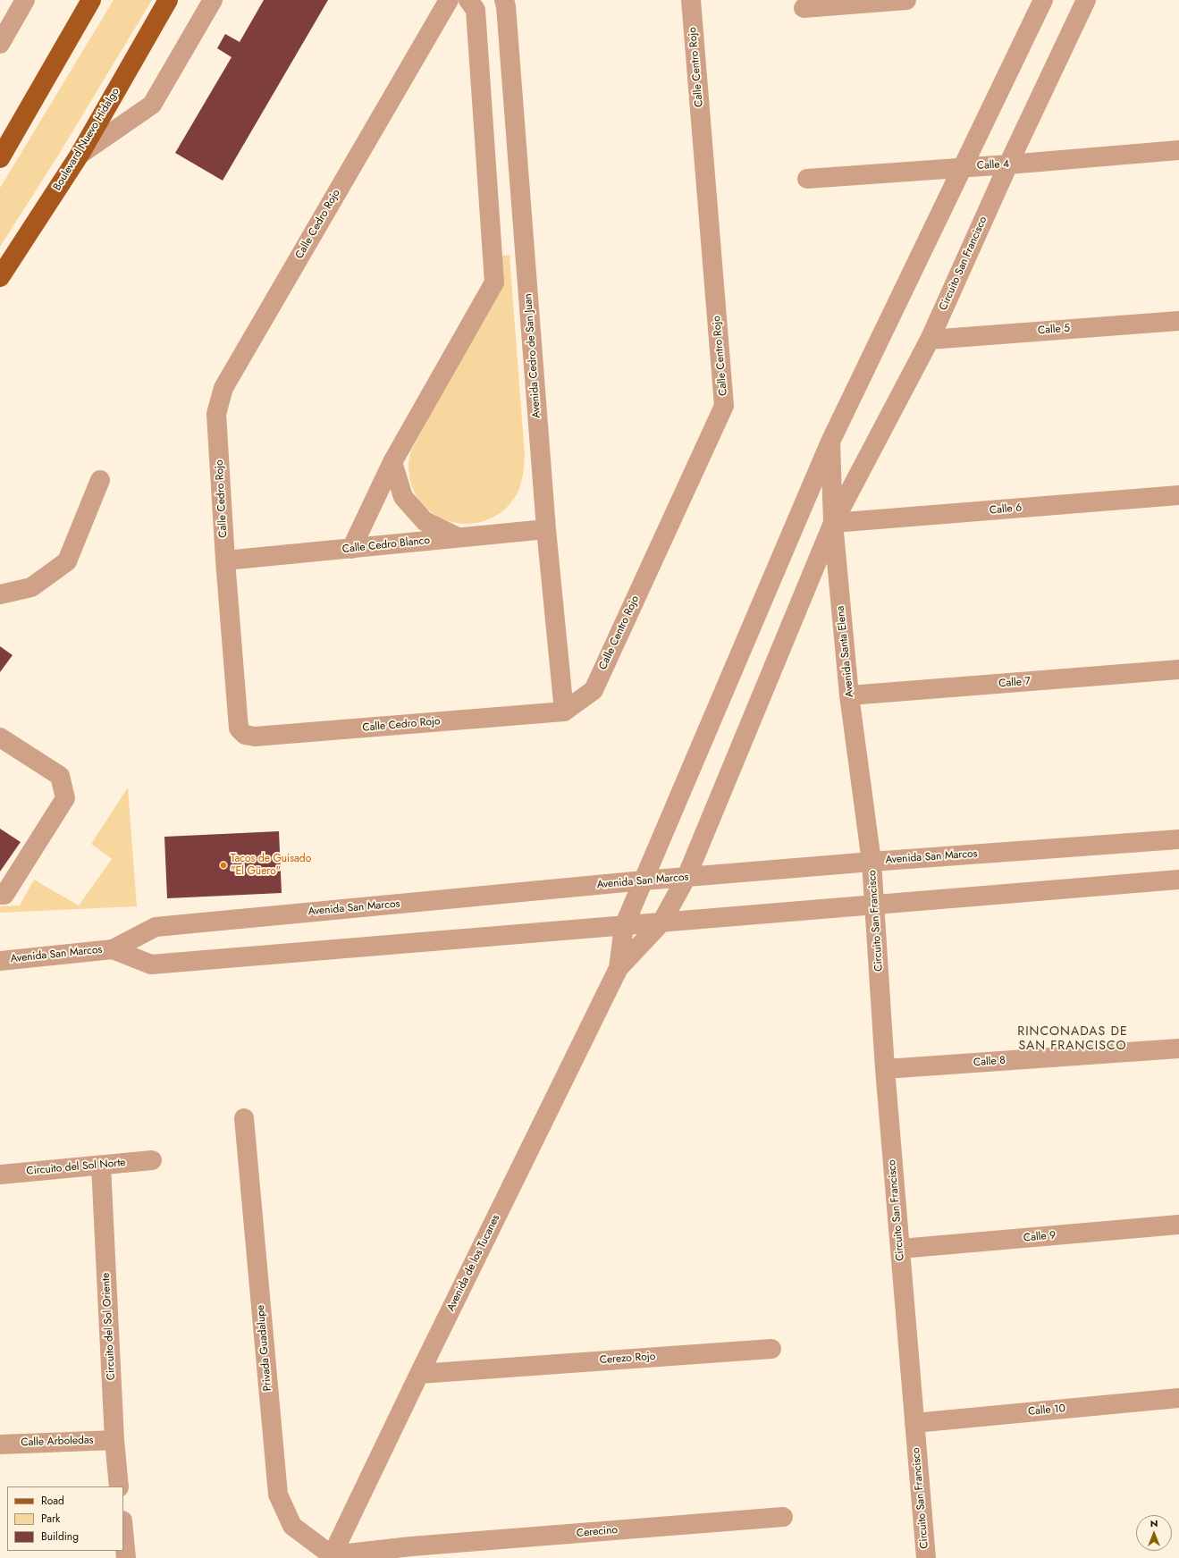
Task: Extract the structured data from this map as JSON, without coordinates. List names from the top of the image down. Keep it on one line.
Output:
{"streets":{"main road":["Boulevard Nuevo Hidalgo"],"street":["Calle Centro Rojo","Calle 4","Calle Cedro Rojo","Circuito San Francisco","Calle 5","Avenida Cedro de San Juan","Calle 6","Calle Cedro Blanco","Avenida Santa Elena","Calle 7","Avenida San Marcos","Calle 8","Circuito del Sol Norte","Calle 9","Avenida de los Tucanes","Circuito del Sol Oriente","Privada Guadalupe","Cerezo Rojo","Calle 10","Calle Arboledas","Cerecino"]},"crossings":[["Calle Centro Rojo","Calle Cedro Rojo"],["Calle Centro Rojo","Avenida Cedro de San Juan"],["Calle 4","Circuito San Francisco"],["Calle Cedro Rojo","Avenida Cedro de San Juan"],["Calle Cedro Rojo","Calle Cedro Blanco"],["Circuito San Francisco","Calle 5"],["Circuito San Francisco","Calle 6"],["Circuito San Francisco","Avenida Santa Elena"],["Circuito San Francisco","Avenida San Marcos"],["Circuito San Francisco","Calle 8"],["Circuito San Francisco","Calle 9"],["Circuito San Francisco","Avenida de los Tucanes"],["Circuito San Francisco","Calle 10"],["Avenida Cedro de San Juan","Calle Cedro Blanco"],["Calle 6","Avenida Santa Elena"],["Avenida Santa Elena","Calle 7"],["Avenida Santa Elena","Avenida San Marcos"],["Avenida Santa Elena","Avenida de los Tucanes"],["Avenida San Marcos","Avenida de los Tucanes"],["Circuito del Sol Norte","Circuito del Sol Oriente"],["Avenida de los Tucanes","Privada Guadalupe"],["Avenida de los Tucanes","Cerezo Rojo"],["Avenida de los Tucanes","Cerecino"],["Circuito del Sol Oriente","Calle Arboledas"],["Privada Guadalupe","Cerecino"]],"districts":["RINCONADAS DE SAN FRANCISCO"],"places":["Tacos de Guisado \"El Güero\""],"legend":["Road","Park","Building"],"north":"top"}
